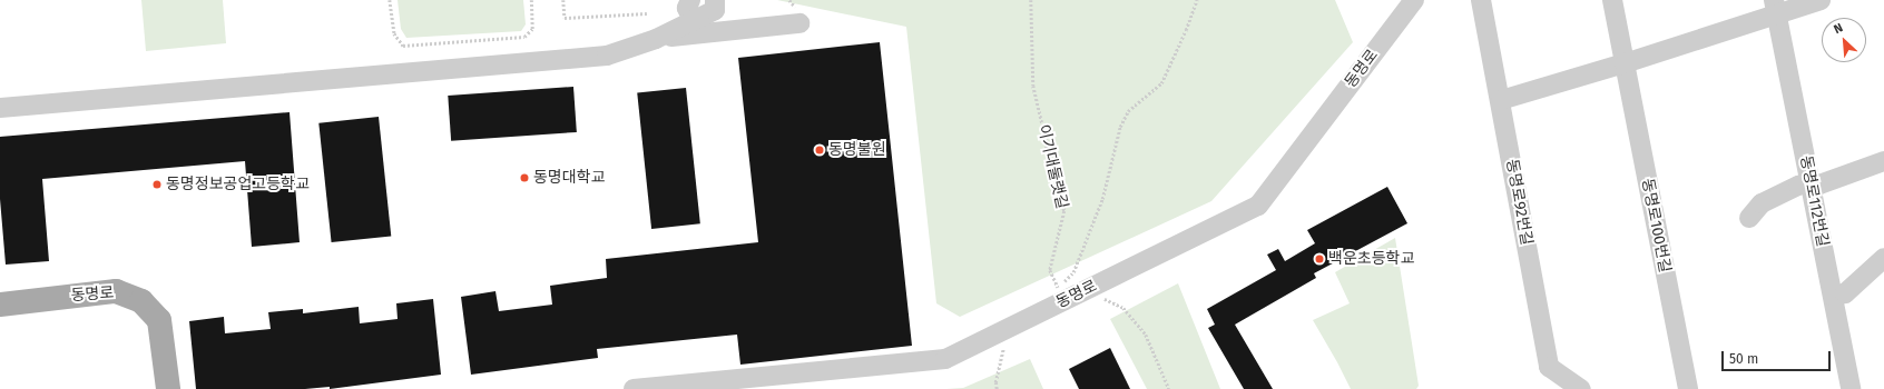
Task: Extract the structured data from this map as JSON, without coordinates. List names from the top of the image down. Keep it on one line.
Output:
{"streets":{"main road":["동명로"],"street":["동명로112번길","동명로92번길","동명로100번길"],"path":["이기대둘랫길"]},"places":["동명불원","동명대학교","동명정보공업고등학교","백운초등학교"],"scale_bar":"50 m","north":"top left"}
